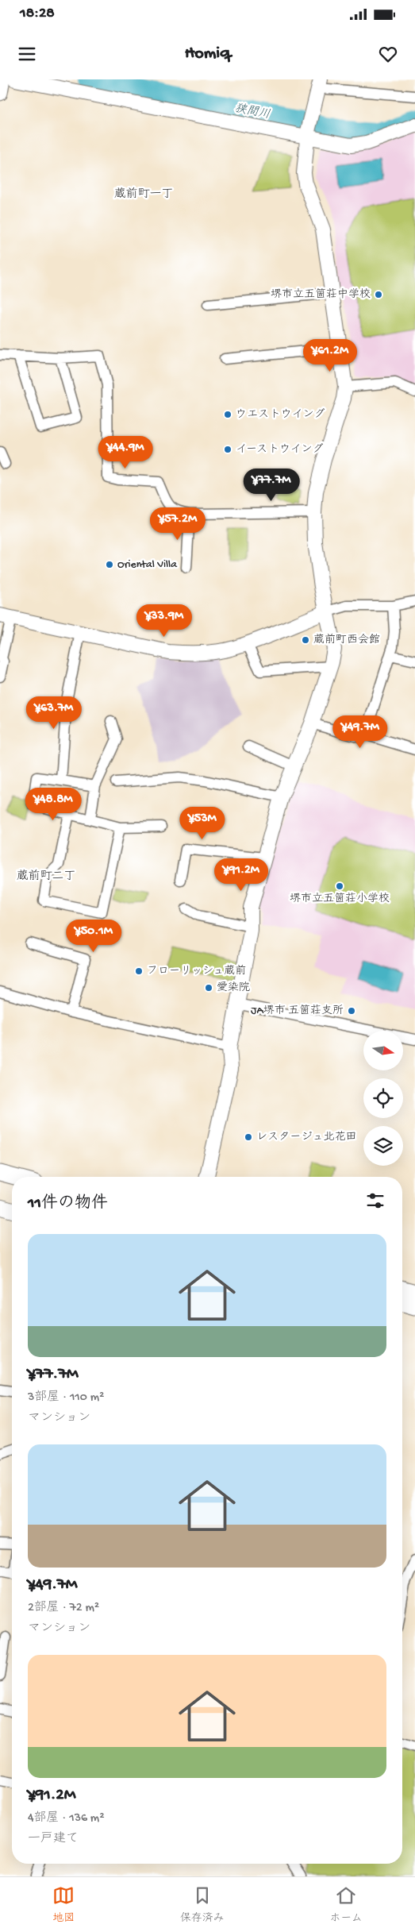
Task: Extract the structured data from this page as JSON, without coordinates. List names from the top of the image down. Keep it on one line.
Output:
{"districts":["蔵前町一丁","蔵前町二丁"],"water":["狭間川"],"places":["堺市立五箇荘中学校","ウエストウイング","イーストウイング","Oriental Villa","蔵前町西会館","堺市立五箇荘小学校","フローリッシュ蔵前","愛染院","JA堺市 五箇荘支所","レスタージュ北花田"],"north":"right","page":{"status":"18:28","header":"Homiq","price":["¥61.2M","¥44.9M","¥77.7M","¥57.2M","¥33.9M","¥63.7M","¥49.7M","¥48.8M","¥53M","¥91.2M","¥50.1M"],"heading":"11件の物件","list":[{"name":"¥77.7M","note":"3部屋 · 110 m² · マンション"},{"name":"¥49.7M","note":"2部屋 · 72 m² · マンション"},{"name":"¥91.2M","note":"4部屋 · 136 m² · 一戸建て"}],"tabs":["地図","保存済み","ホーム"]}}
